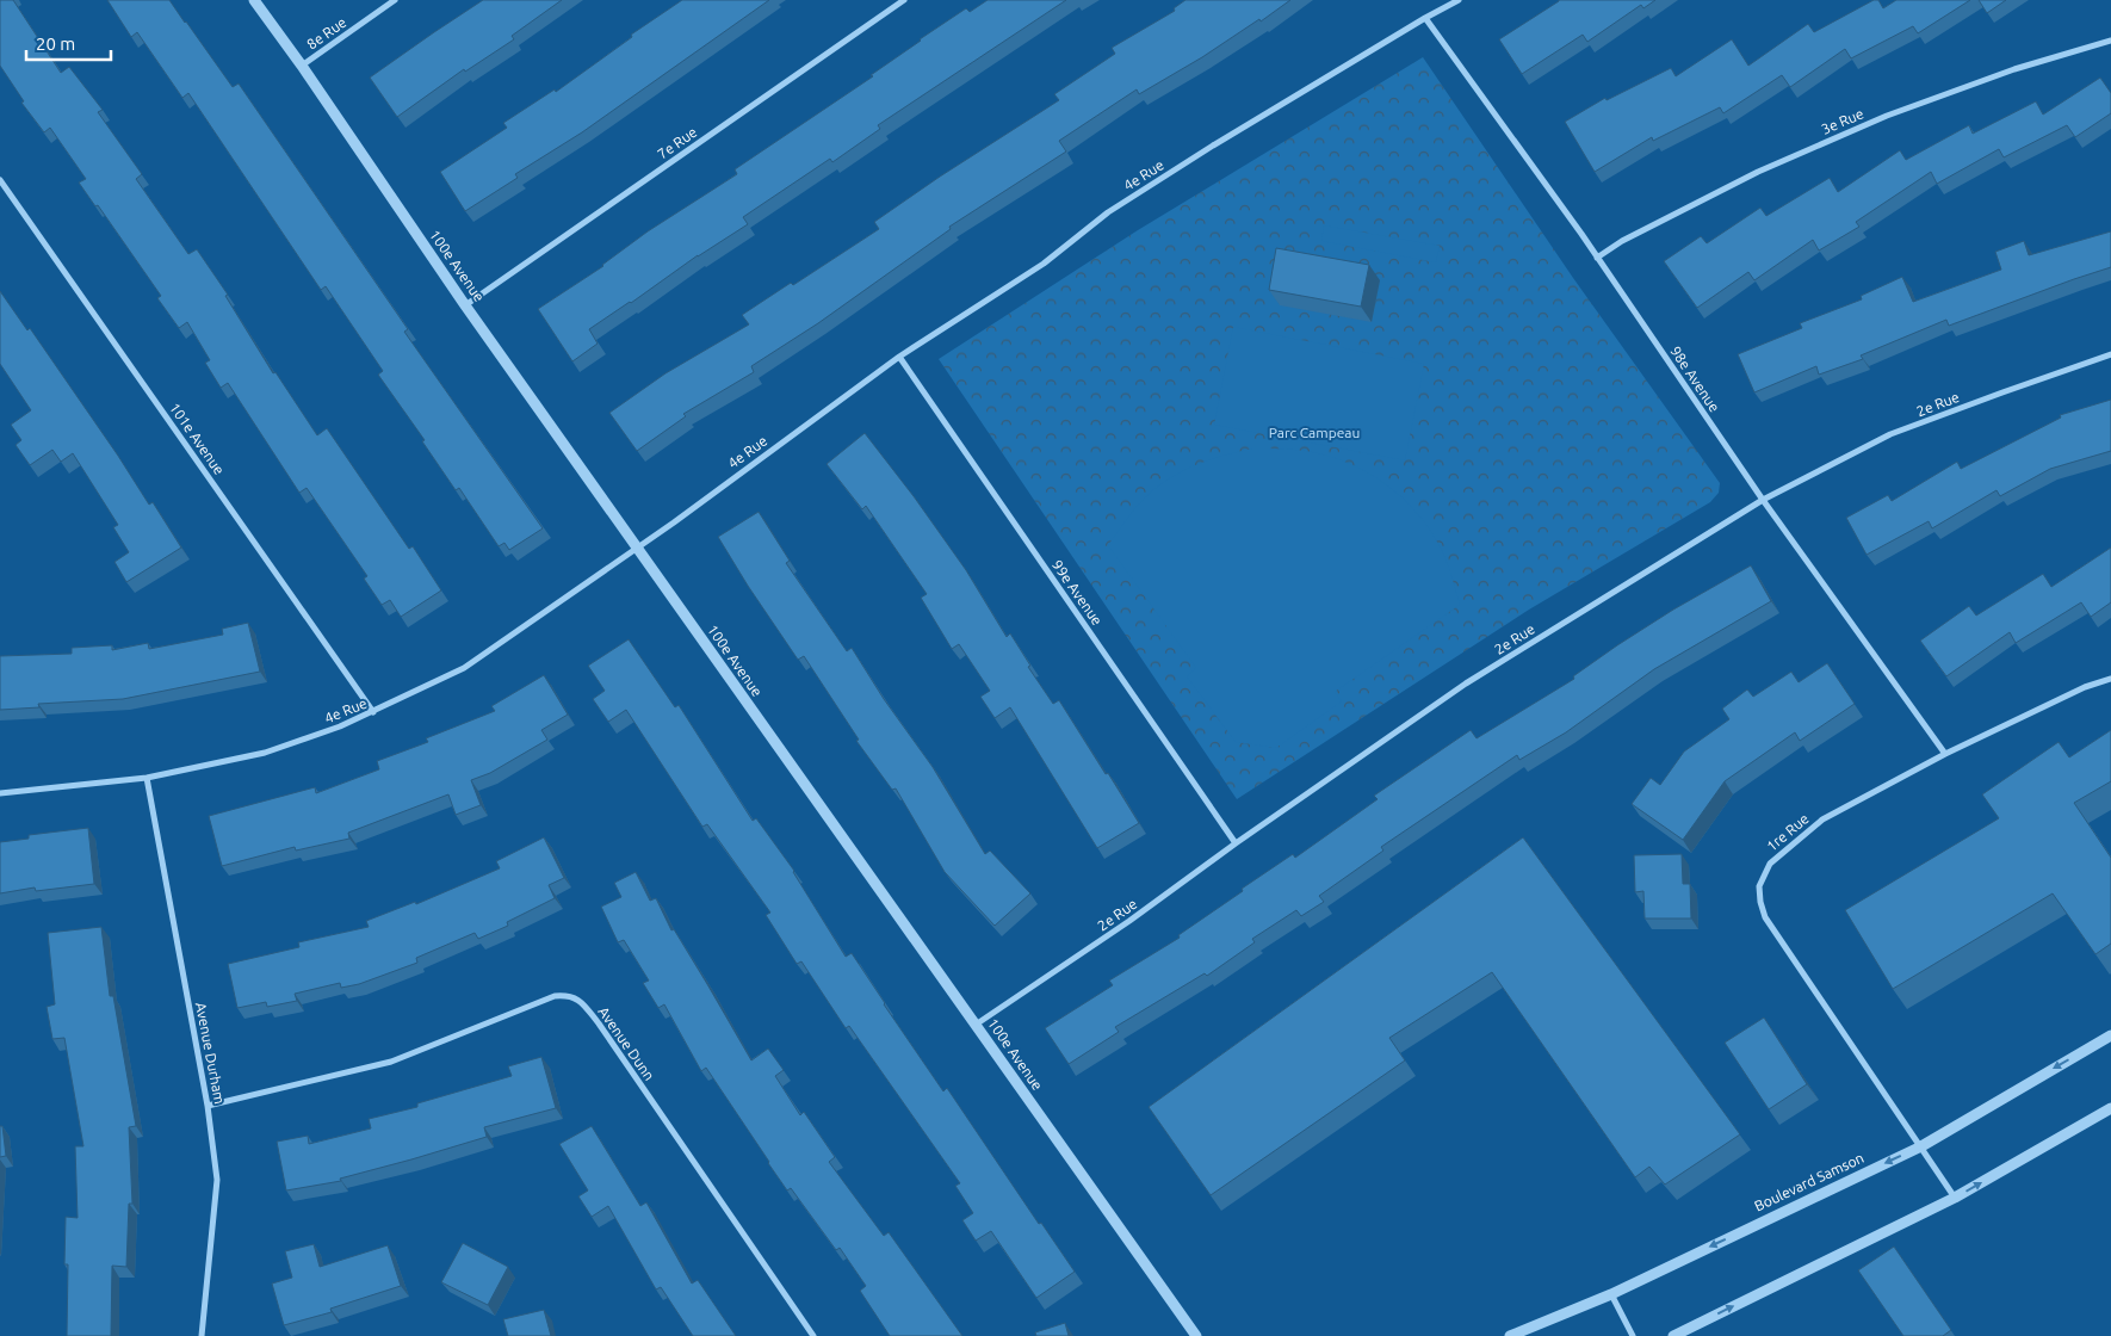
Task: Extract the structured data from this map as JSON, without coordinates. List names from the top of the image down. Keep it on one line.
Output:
{"streets":{"street":["8e Rue","3e Rue","7e Rue","4e Rue","100e Avenue","98e Avenue","2e Rue","101e Avenue","99e Avenue","1re Rue","Avenue Dunn","Avenue Durham","Boulevard Samson"]},"crossings":[["8e Rue","100e Avenue"],["3e Rue","98e Avenue"],["7e Rue","100e Avenue"],["4e Rue","100e Avenue"],["4e Rue","98e Avenue"],["4e Rue","101e Avenue"],["4e Rue","99e Avenue"],["4e Rue","Avenue Durham"],["100e Avenue","2e Rue"],["98e Avenue","2e Rue"],["98e Avenue","1re Rue"],["2e Rue","99e Avenue"],["1re Rue","Boulevard Samson"],["Avenue Dunn","Avenue Durham"]],"parks":["Parc Campeau"],"scale_bar":"20 m"}
